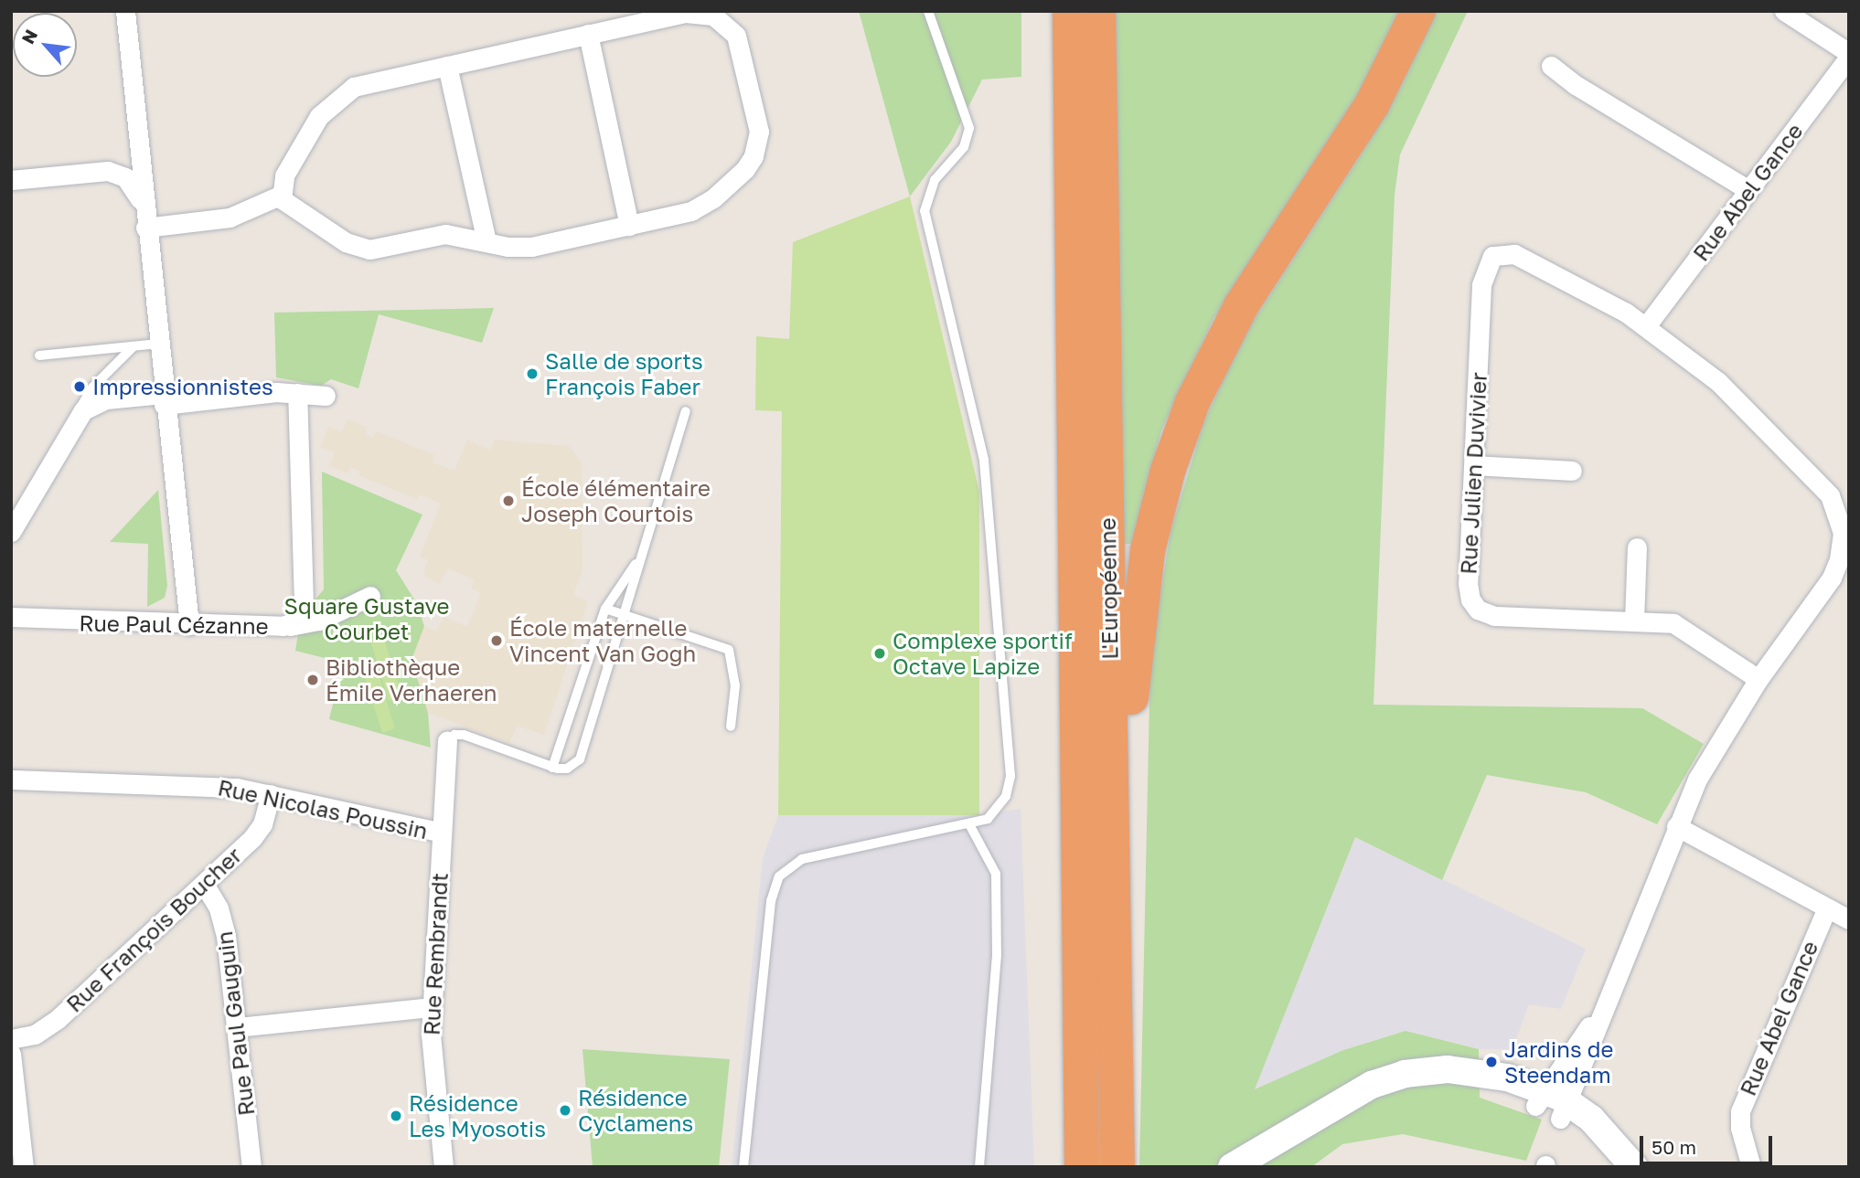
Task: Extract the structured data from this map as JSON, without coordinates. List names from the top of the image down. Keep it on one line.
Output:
{"streets":{"highway":["L'Européenne"],"street":["Rue Abel Gance","Rue Julien Duvivier","Rue Paul Cézanne","Rue Nicolas Poussin","Rue François Boucher","Rue Rembrandt","Rue Paul Gauguin"]},"crossings":[["Rue Abel Gance","Rue Julien Duvivier"],["Rue Nicolas Poussin","Rue François Boucher"],["Rue Nicolas Poussin","Rue Rembrandt"],["Rue François Boucher","Rue Paul Gauguin"]],"parks":["Square Gustave Courbet"],"places":["Salle de sports François Faber","Impressionnistes","École élémentaire Joseph Courtois","École maternelle Vincent Van Gogh","Complexe sportif Octave Lapize","Bibliothèque Émile Verhaeren","Jardins de Steendam","Résidence Cyclamens","Résidence Les Myosotis"],"scale_bar":"50 m","north":"top left"}
